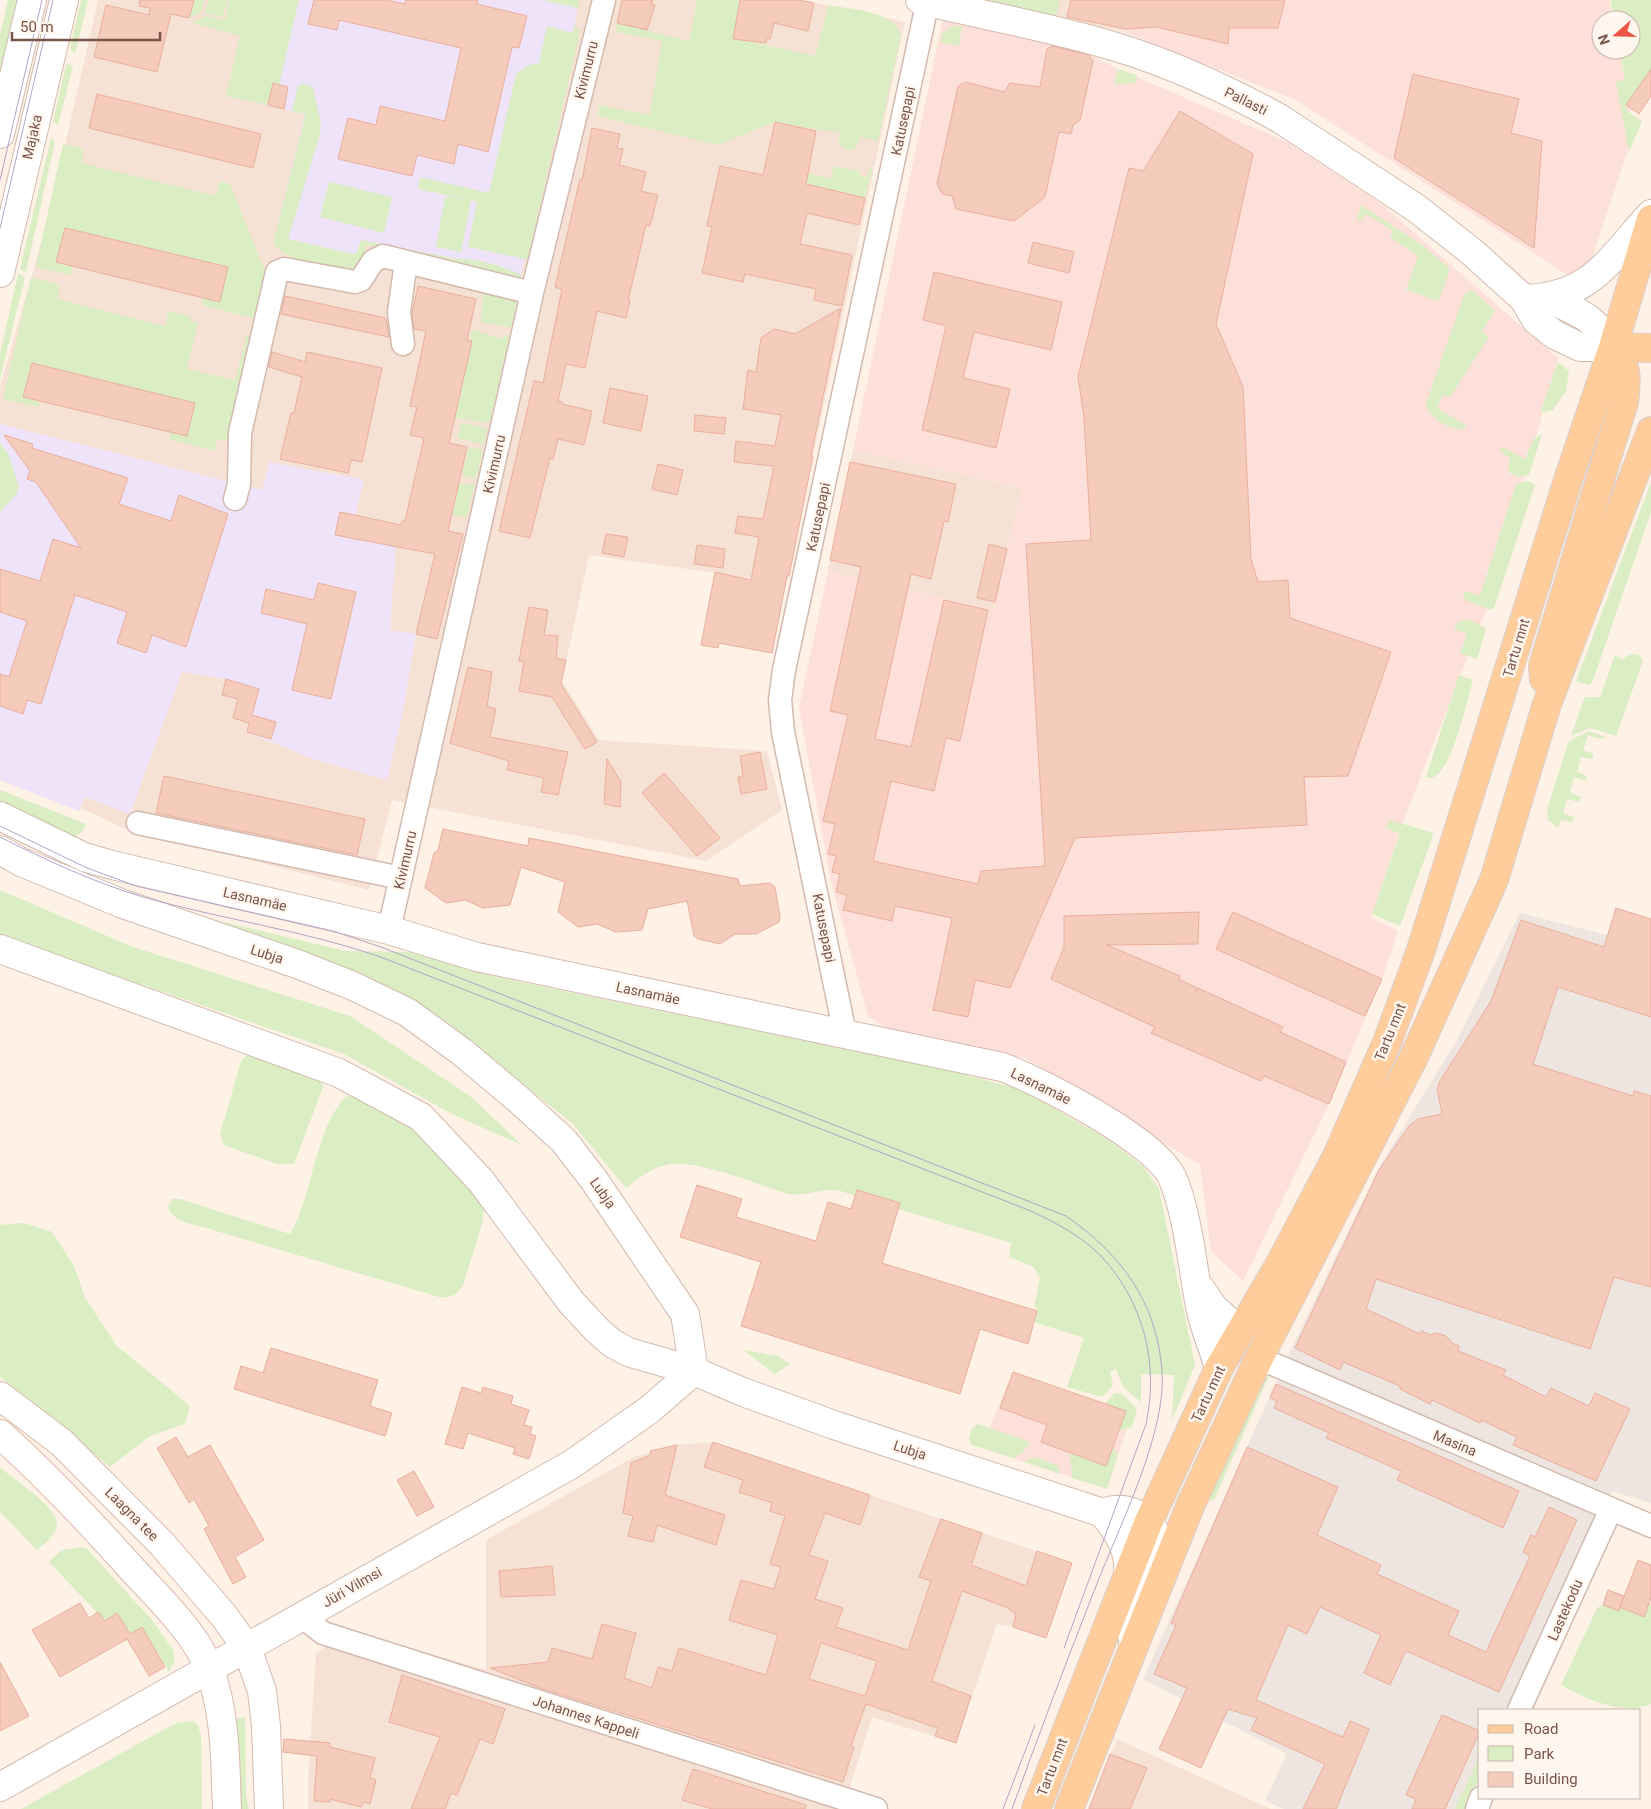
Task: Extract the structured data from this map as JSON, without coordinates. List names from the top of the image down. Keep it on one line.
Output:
{"streets":{"main road":["Tartu mnt"],"street":["Kivimurru","Pallasti","Katusepapi","Majaka","Lasnamäe","Lubja","Masina","Laagna tee","Jüri Vilmsi","Lastekodu","Johannes Kappeli"]},"crossings":[["Kivimurru","Lasnamäe"],["Pallasti","Katusepapi"],["Pallasti","Tartu mnt"],["Katusepapi","Lasnamäe"],["Tartu mnt","Lasnamäe"],["Lubja","Jüri Vilmsi"],["Masina","Lastekodu"],["Laagna tee","Jüri Vilmsi"],["Jüri Vilmsi","Johannes Kappeli"]],"legend":["Road","Park","Building"],"scale_bar":"50 m","north":"left"}
